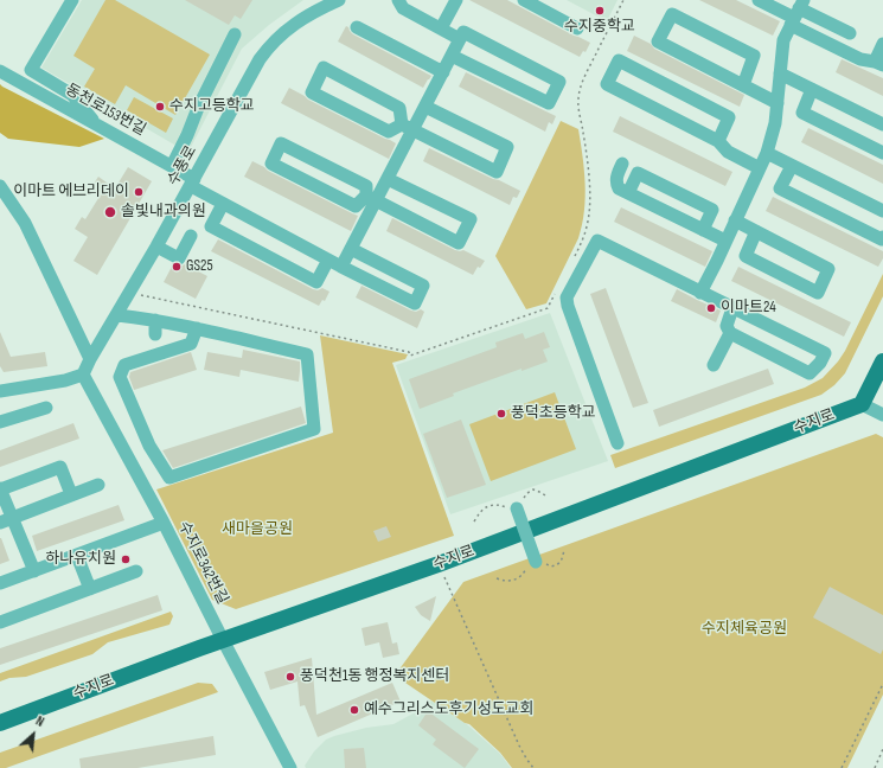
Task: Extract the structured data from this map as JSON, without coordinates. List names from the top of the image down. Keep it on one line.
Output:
{"streets":{"main road":["수지로"],"street":["동천로153번길","수풍로","수지로342번길"]},"crossings":[["동천로153번길","수풍로"],["수풍로","수지로342번길"],["수지로","수지로342번길"]],"parks":["새마을공원","수지체육공원"],"places":["수지중학교","수지고등학교","이마트 에브리데이","솔빛내과의원","GS25","이마트24","풍덕초등학교","하나유치원","풍덕천1동 행정복지센터","예수그리스도후기성도교회"],"north":"top right"}
